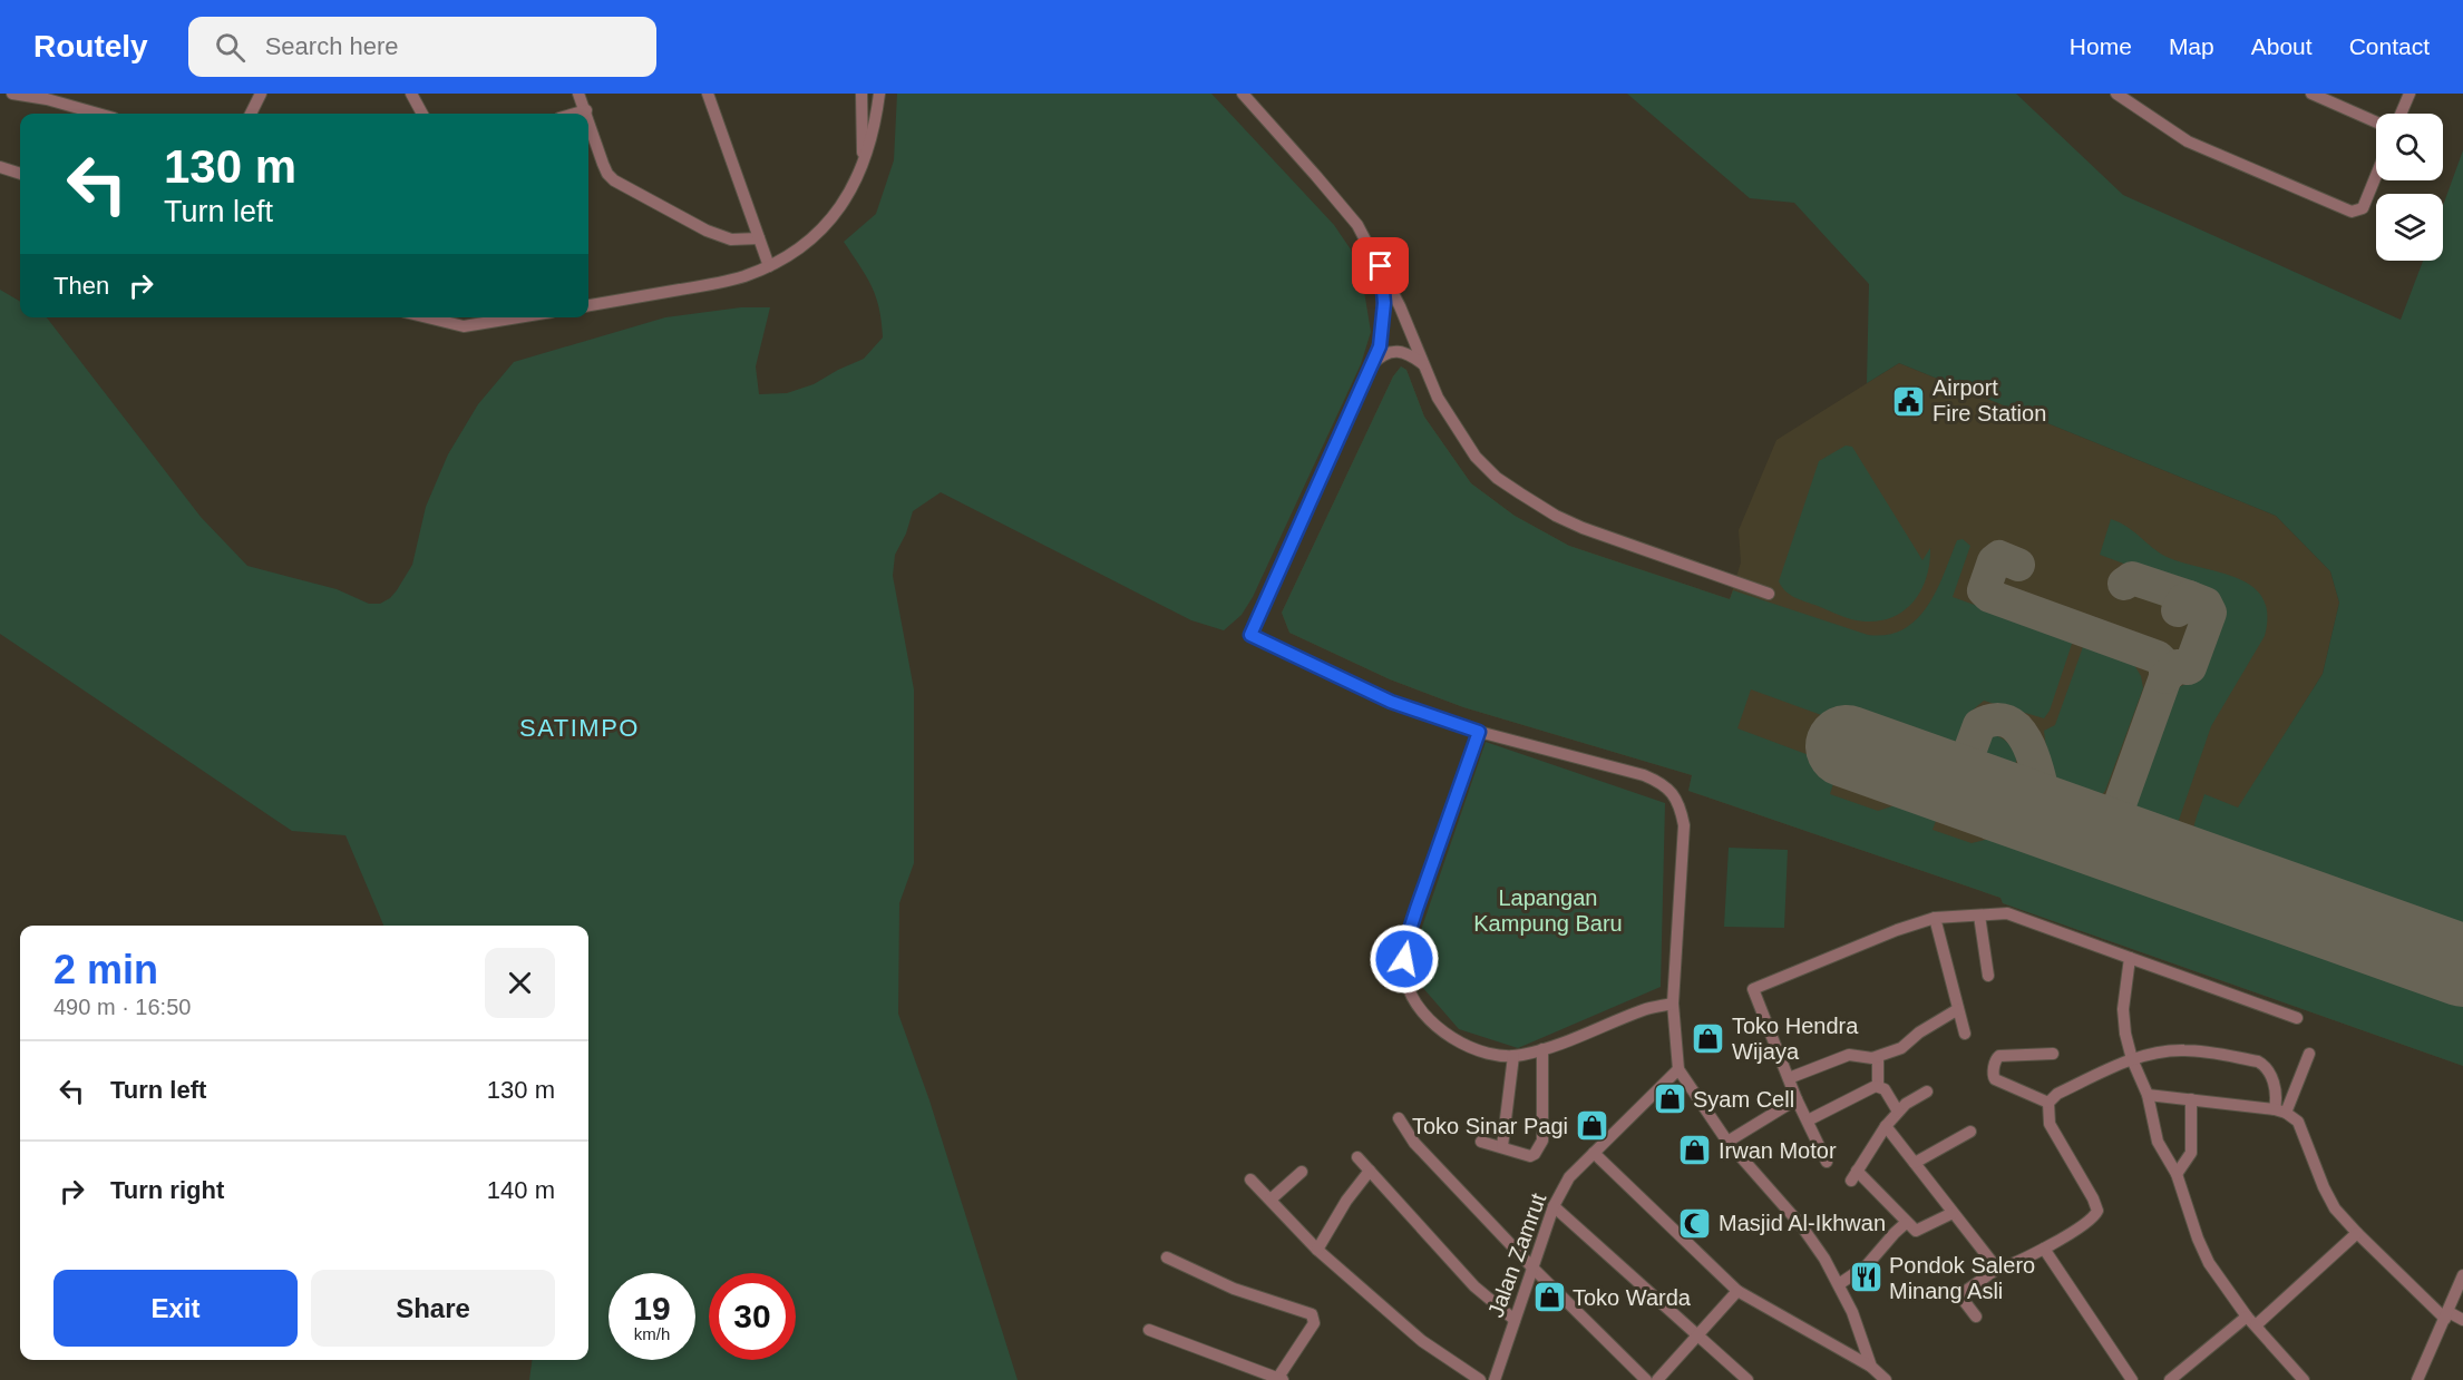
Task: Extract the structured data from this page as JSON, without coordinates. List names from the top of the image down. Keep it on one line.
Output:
{"streets":{"street":["Jalan Zamrut"]},"districts":["SATIMPO"],"parks":["Lapangan Kampung Baru"],"places":{"public building":["Airport Fire Station"],"shop":["Toko Hendra Wijaya","Syam Cell","Toko Sinar Pagi","Irwan Motor","Toko Warda"],"mosque":["Masjid Al-Ikhwan"],"restaurant":["Pondok Salero Minang Asli"]},"page":{"header":"Routely","search":"Search here","nav":["Home","Map","About","Contact"],"turn":["130 m","Turn left"],"then":"Then","heading":["2 min","490 m · 16:50"],"list":[{"name":"Turn left","value":"130 m"},{"name":"Turn right","value":"140 m"}],"buttons":["Exit","Share"],"speed":"19 km/h","limit":"30"}}
